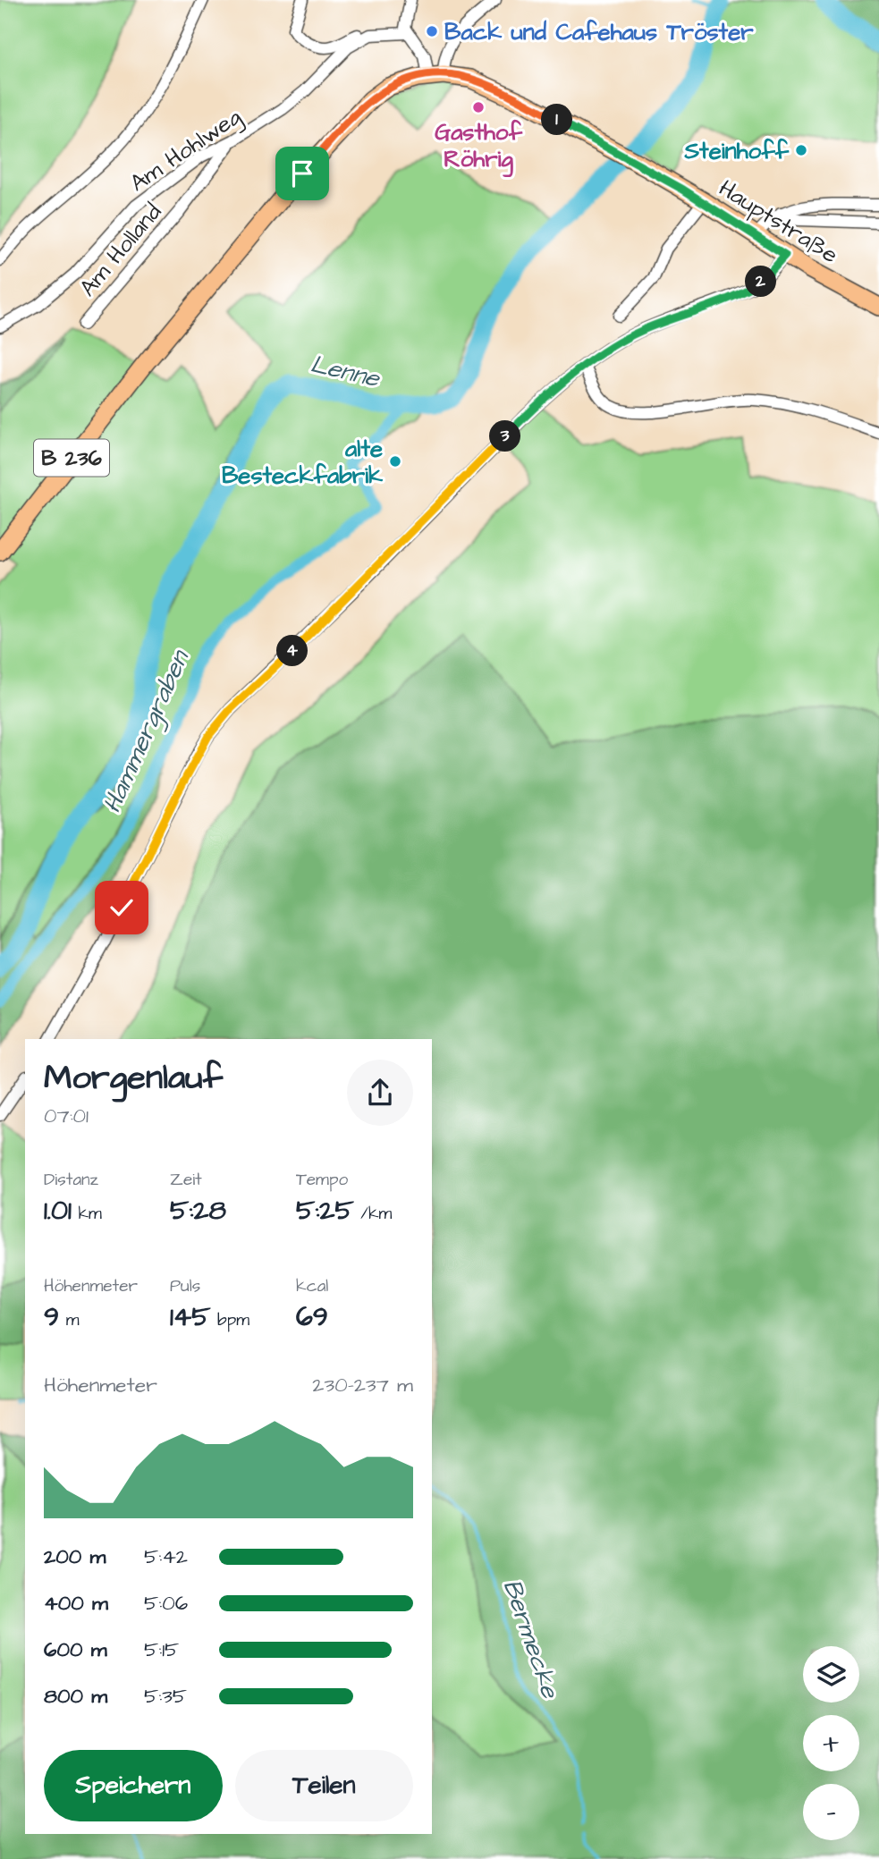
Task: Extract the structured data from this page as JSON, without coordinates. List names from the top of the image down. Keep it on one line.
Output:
{"streets":{"main road":["Hauptstraße","B 236"],"street":["Am Hohlweg","Am Holland"]},"crossings":[["Am Hohlweg","Am Holland"]],"water":["Lenne","Hammergraben","Bermecke"],"places":["Back und Cafehaus Tröster","Gasthof Röhrig","Steinhoff","alte Besteckfabrik"],"page":{"pins":["1","2","3","4"],"heading":["Morgenlauf","07:01"],"stats":[["Distanz","1.01 km"],["Zeit","5:28"],["Tempo","5:25 /km"],["Höhenmeter","9 m"],["Puls","145 bpm"],["kcal","69"]],"chart":["Höhenmeter","230–237 m"],"list":[{"name":"200 m","note":"5:42"},{"name":"400 m","note":"5:06"},{"name":"600 m","note":"5:15"},{"name":"800 m","note":"5:35"}],"map_buttons":["+","−"],"buttons":["Speichern","Teilen"]}}
